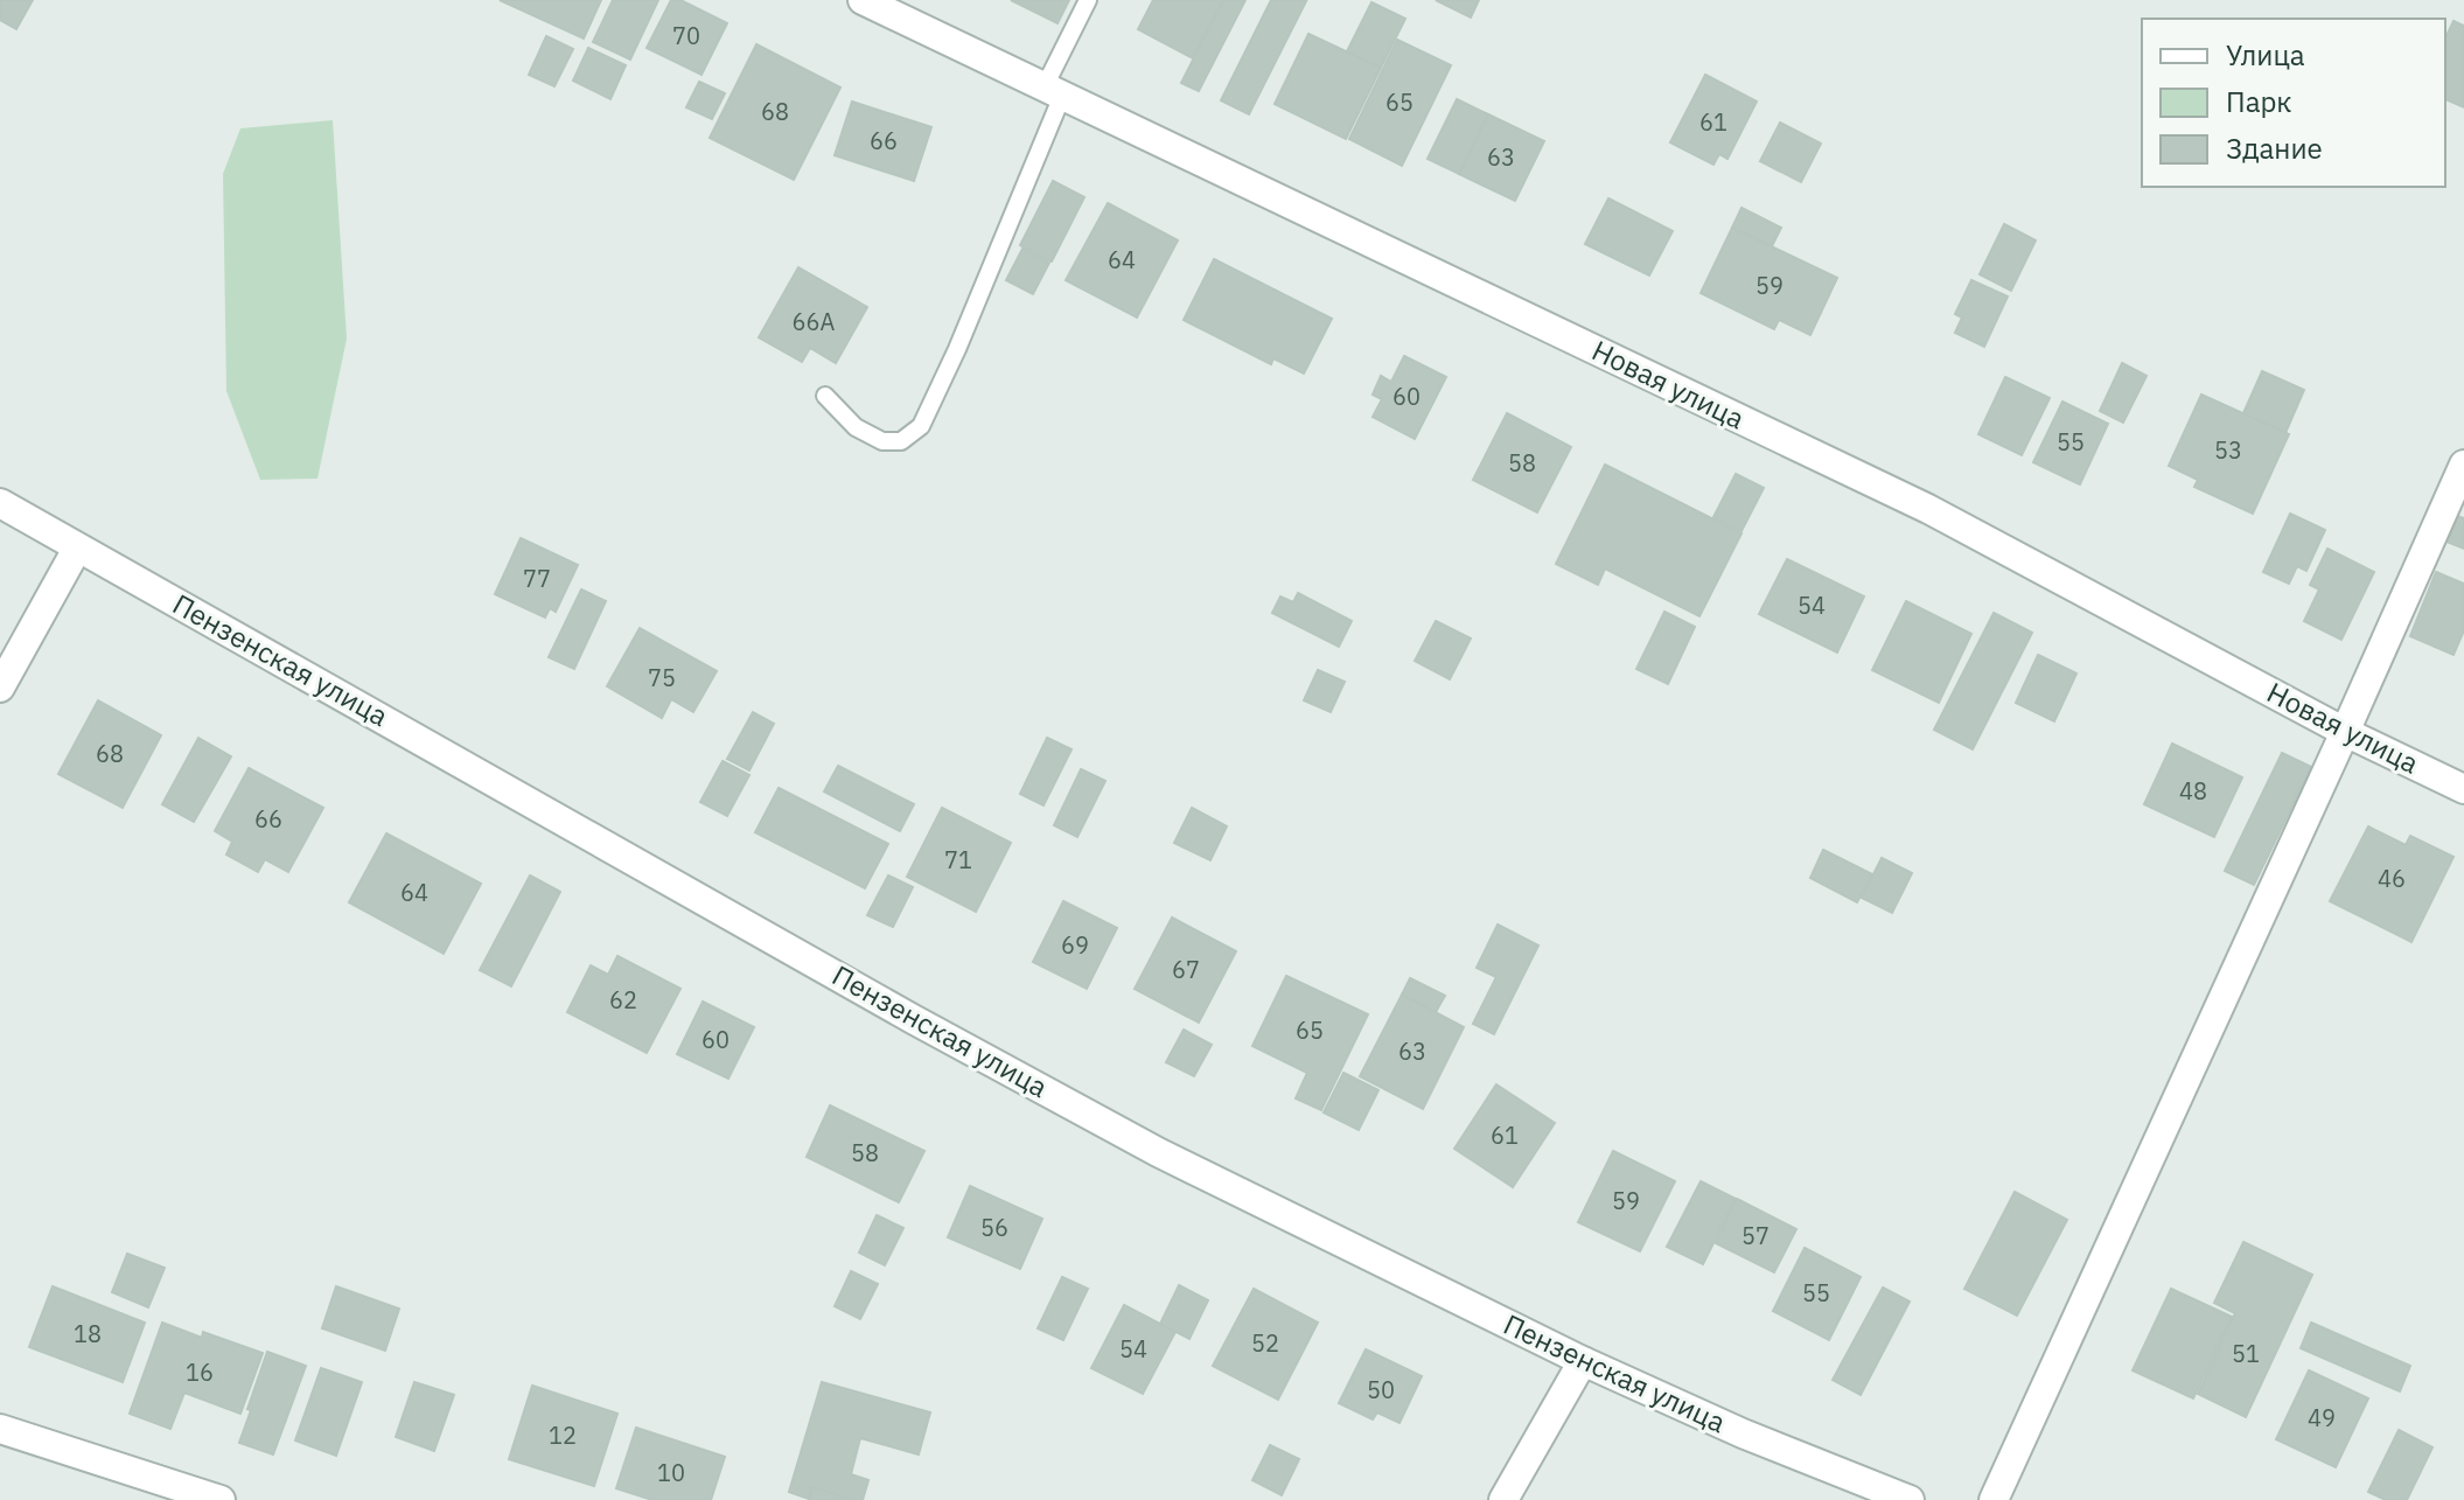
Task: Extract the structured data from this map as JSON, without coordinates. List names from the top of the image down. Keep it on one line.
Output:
{"streets":{"street":["Новая улица","Пензенская улица"]},"house_numbers":["70","65","68","61","66","63","64","59","66А","60","55","53","58","77","54","75","68","48","66","71","46","64","69","67","62","65","60","63","61","58","59","56","57","55","18","52","54","51","16","50","49","12","10"],"legend":["Улица","Парк","Здание"]}
